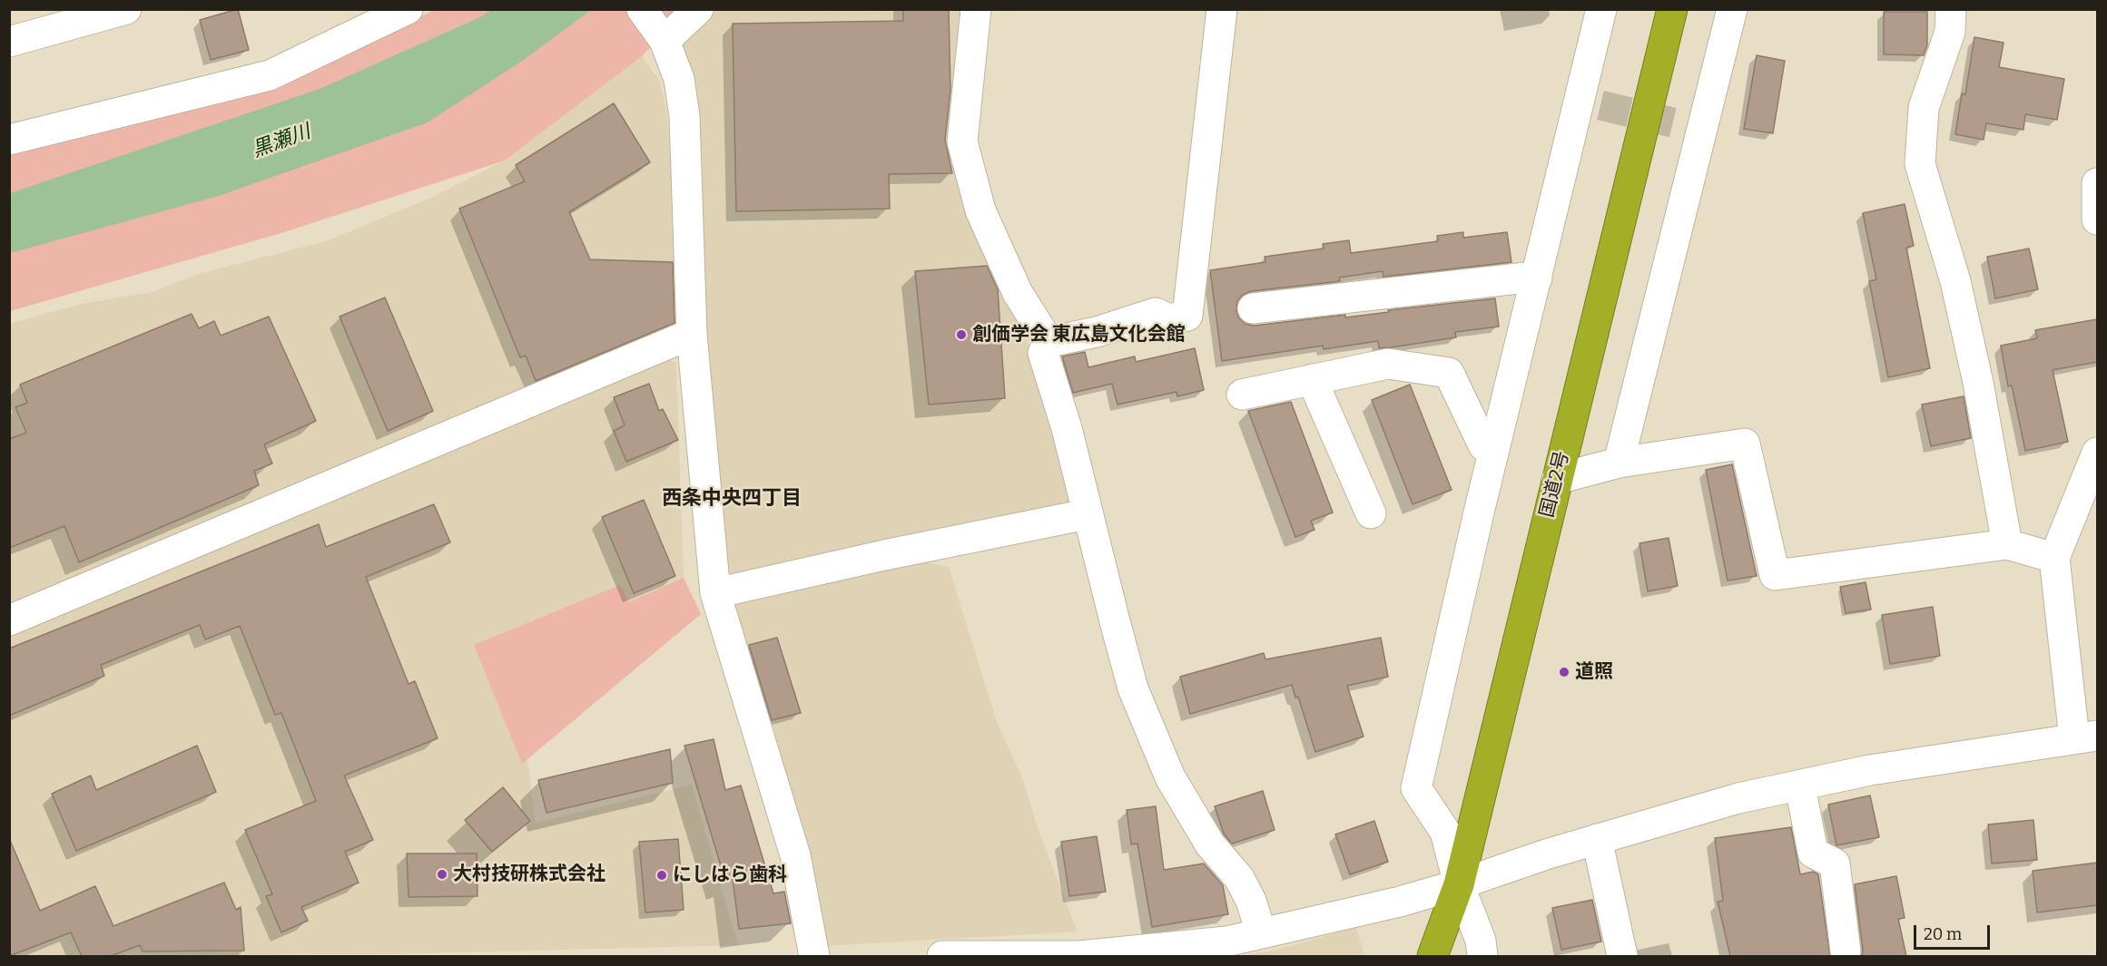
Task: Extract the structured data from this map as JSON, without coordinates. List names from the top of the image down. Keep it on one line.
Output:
{"streets":{"highway":["国道2号"]},"districts":["西条中央四丁目"],"water":["黒瀬川"],"places":["創価学会 東広島文化会館","道照","大村技研株式会社","にしはら歯科"],"scale_bar":"20 m"}
